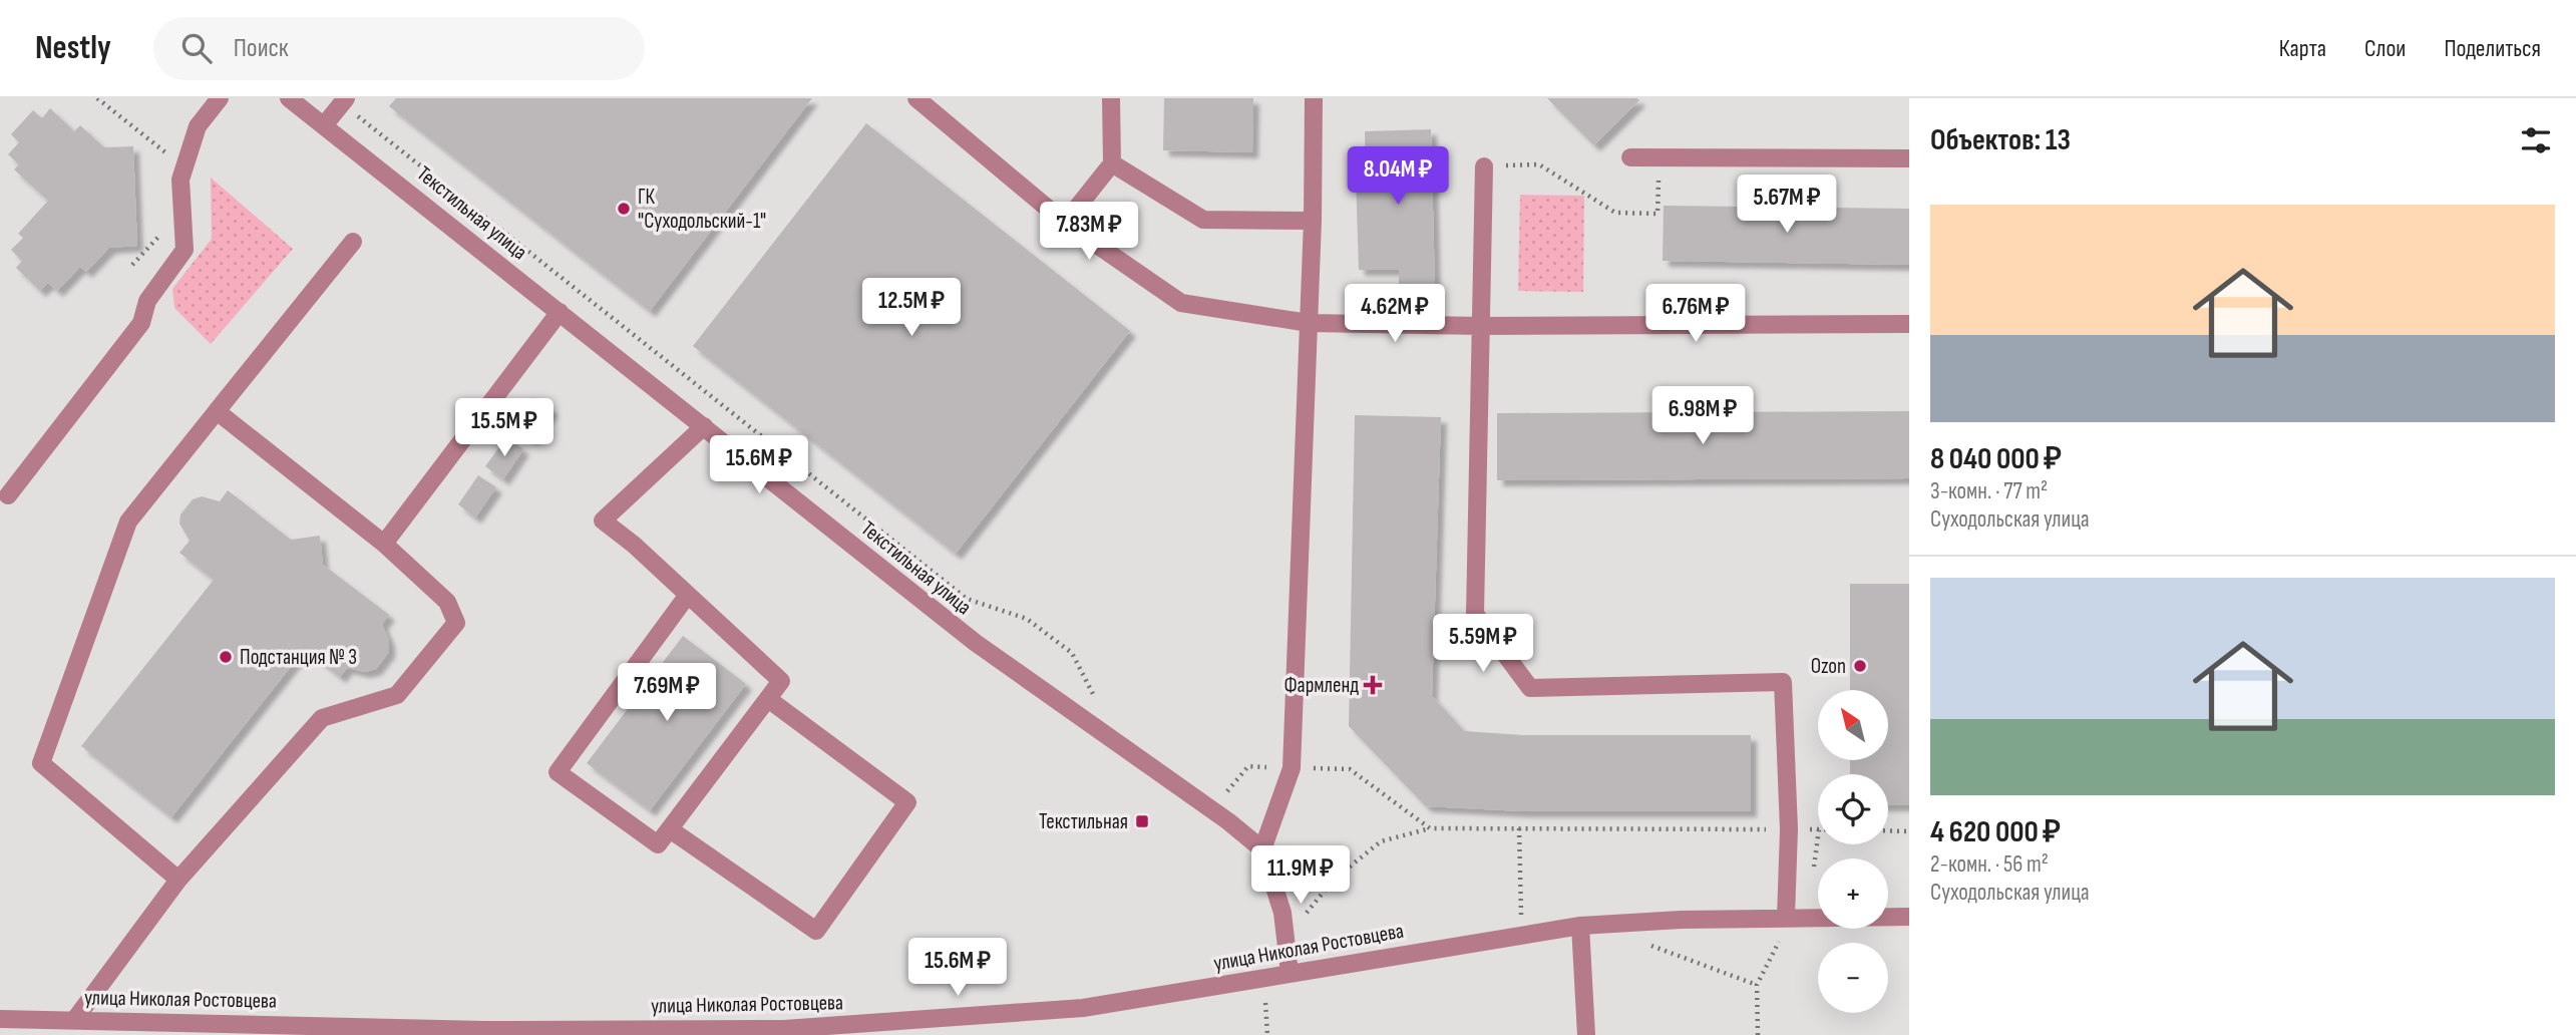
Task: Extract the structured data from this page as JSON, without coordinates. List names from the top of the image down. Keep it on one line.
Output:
{"streets":{"street":["Текстильная улица","улица Николая Ростовцева"]},"places":{"other":["ГК \"Суходольский-1\"","Подстанция № 3","Ozon"],"health":["Фармленд"],"transit":["Текстильная"]},"north":"top left","page":{"header":"Nestly","search":"Поиск","nav":["Карта","Слои","Поделиться"],"heading":"Объектов: 13","price":["8.04M ₽","5.67M ₽","7.83M ₽","12.5M ₽","4.62M ₽","6.76M ₽","6.98M ₽","15.5M ₽","15.6M ₽","5.59M ₽","7.69M ₽","11.9M ₽","15.6M ₽"],"list":[{"name":"8 040 000 ₽","note":"3-комн. · 77 m² · Суходольская улица"},{"name":"4 620 000 ₽","note":"2-комн. · 56 m² · Суходольская улица"}],"map_buttons":["+","−"]}}
